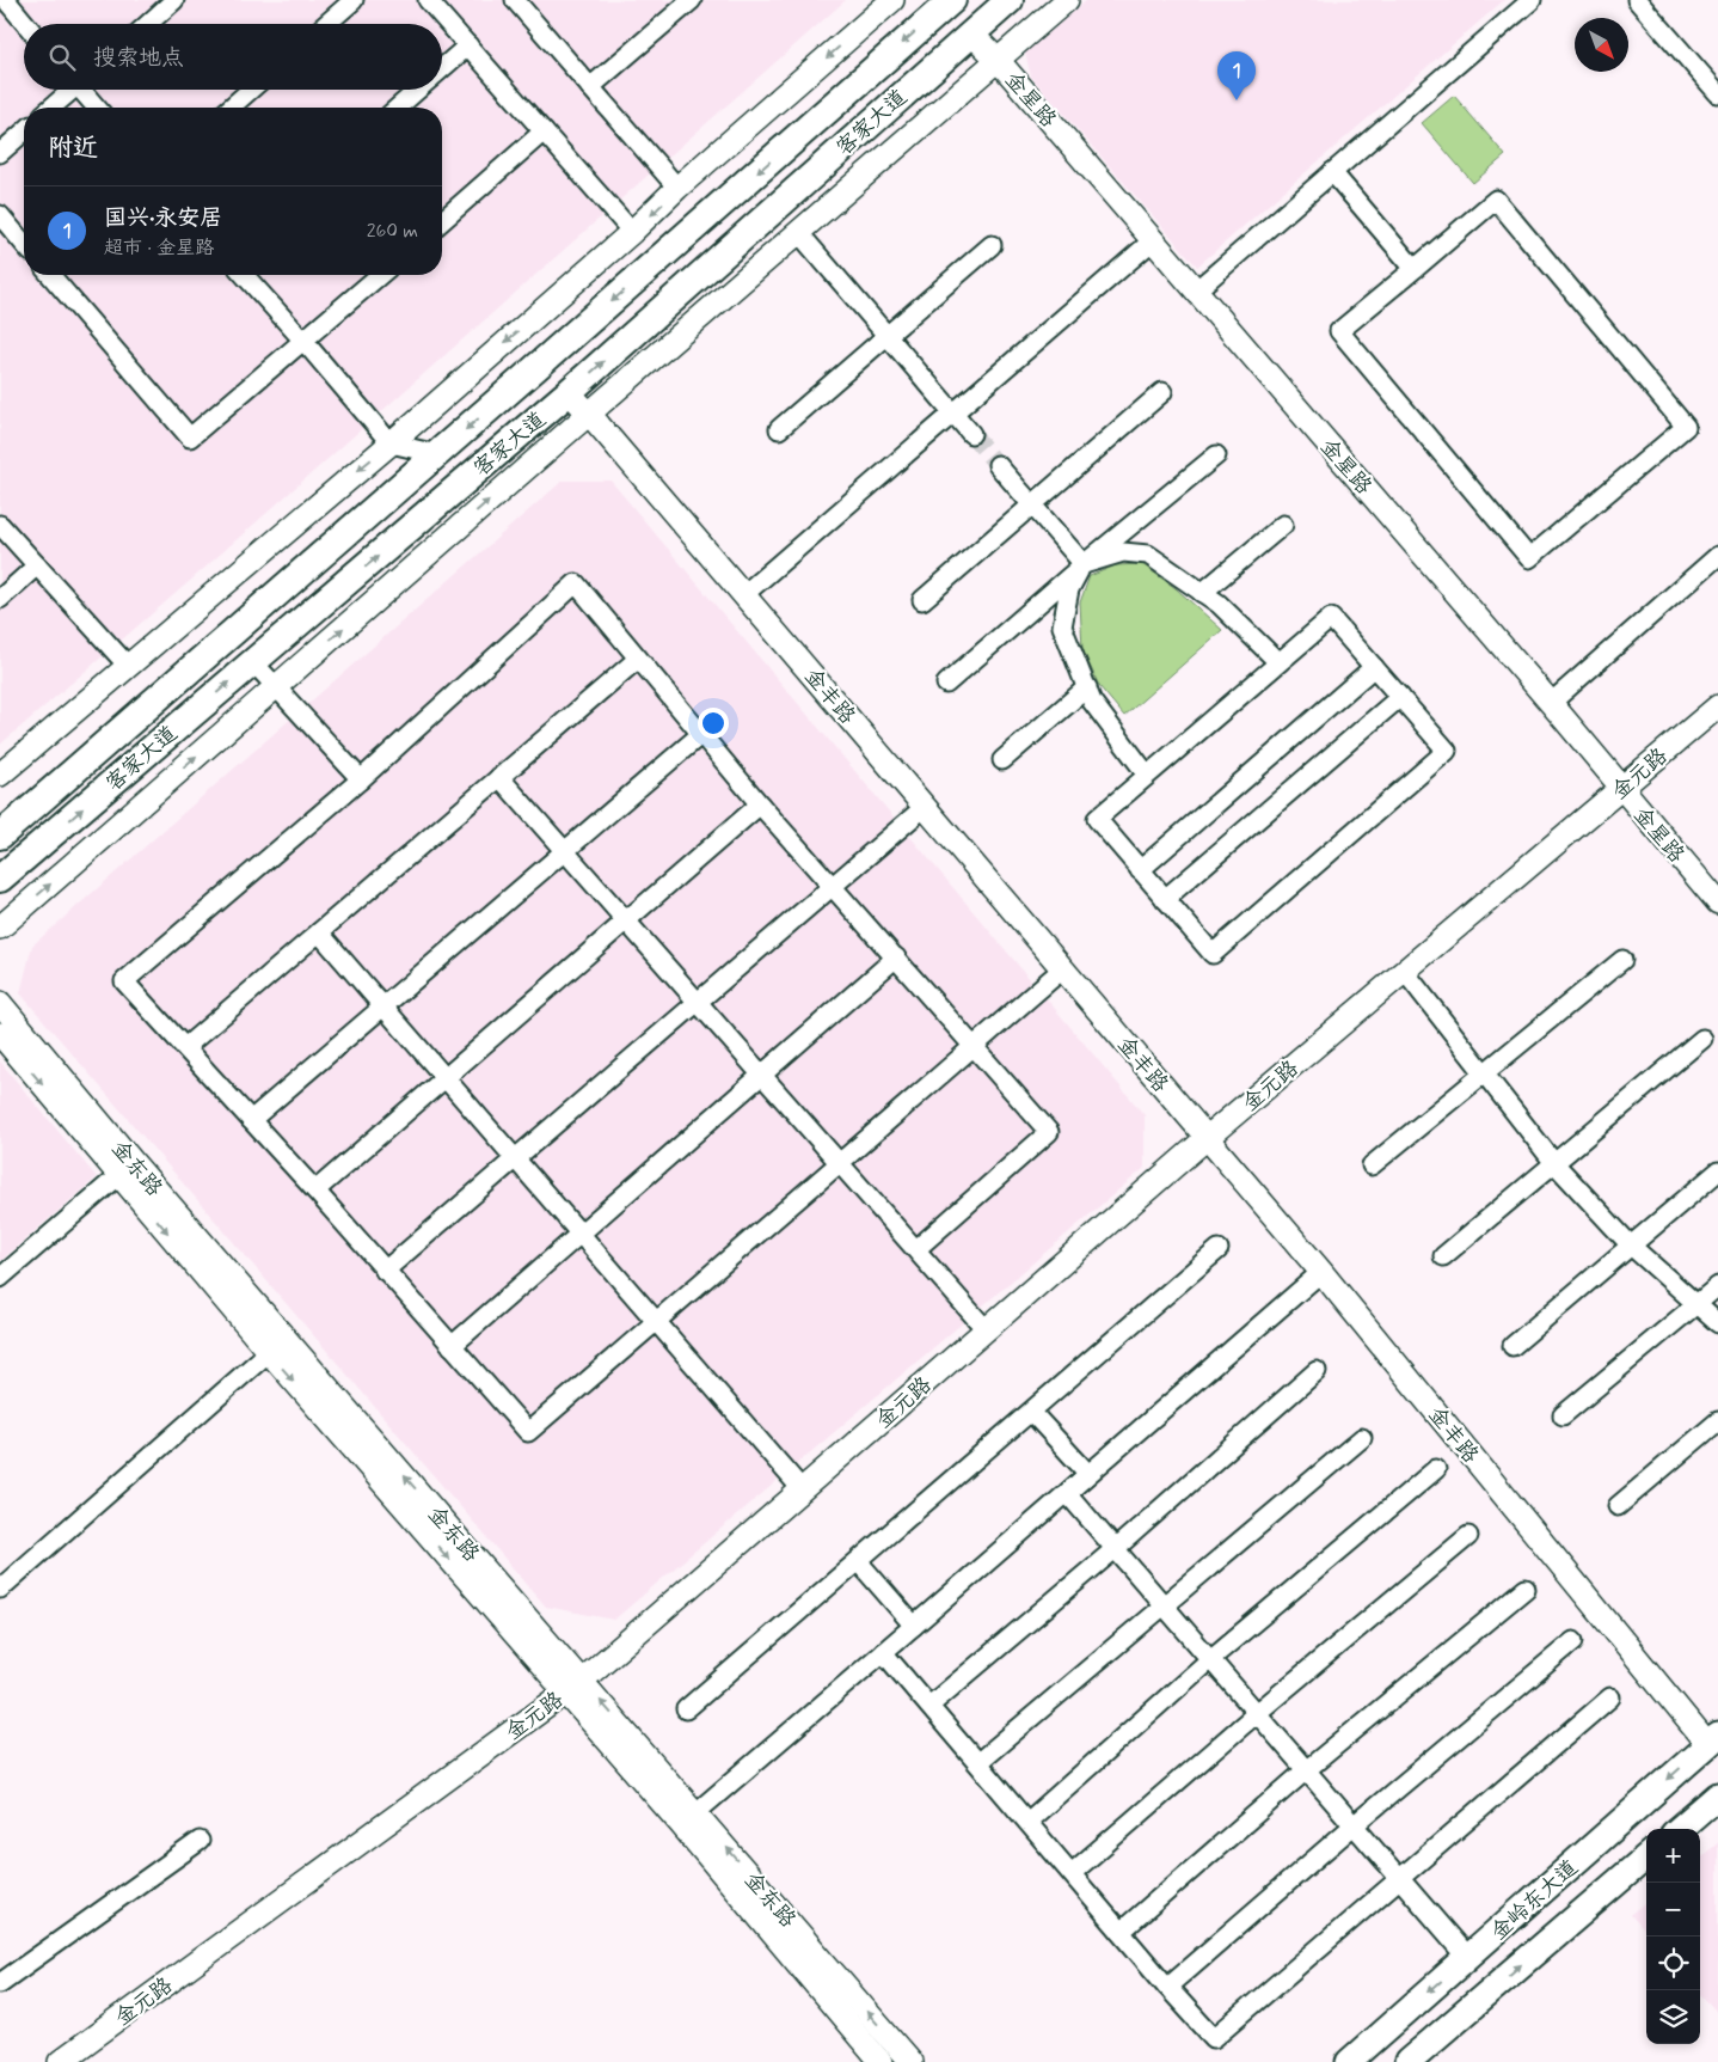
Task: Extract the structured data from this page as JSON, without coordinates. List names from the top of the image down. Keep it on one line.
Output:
{"streets":{"main road":["客家大道","金岭东大道"],"street":["金星路","金丰路","金元路","金东路"]},"crossings":[["金星路","客家大道"],["金星路","金元路"],["客家大道","金丰路"],["金丰路","金元路"],["金丰路","金岭东大道"],["金元路","金东路"]],"north":"bottom right","page":{"search":"搜索地点","pins":"1","heading":"附近","list":[{"mark":"1","name":"国兴·永安居","note":"超市 · 金星路","value":"260 m"}],"map_buttons":["+","−"]}}
